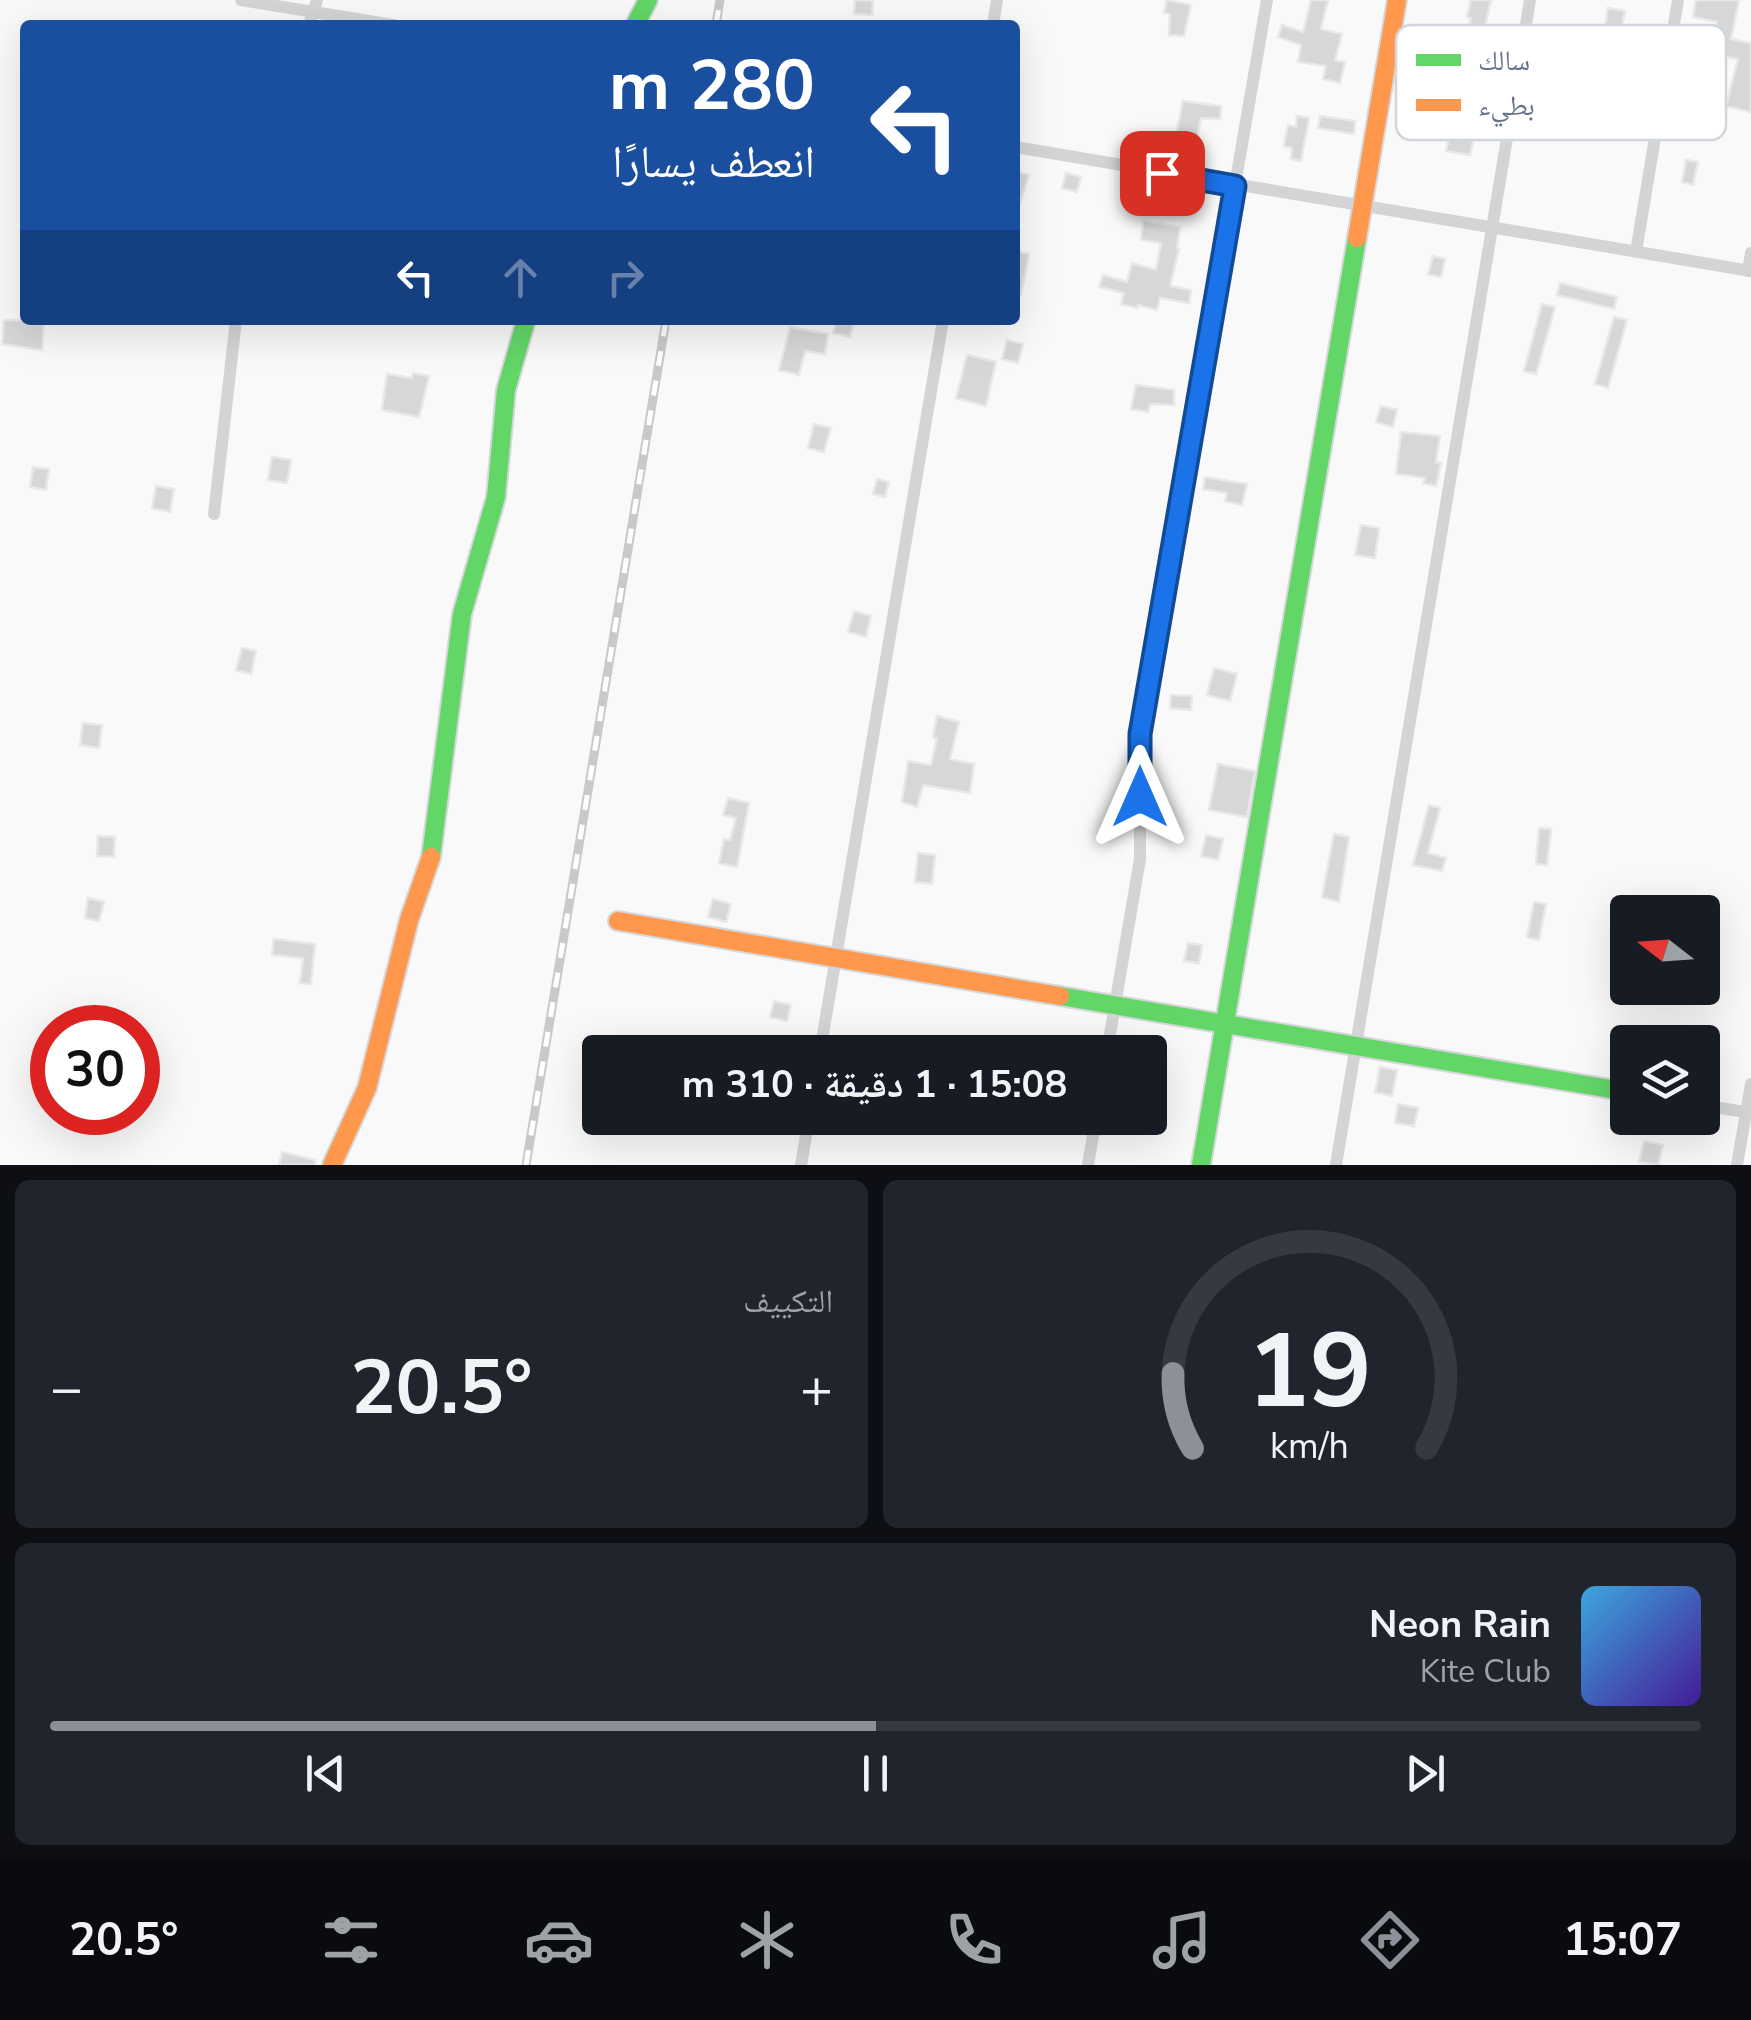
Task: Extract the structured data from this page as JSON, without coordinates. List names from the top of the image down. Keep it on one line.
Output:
{"legend":["سالك","بطيء"],"north":"left","page":{"turn":["280 m","انعطف يسارًا"],"limit":"30","trip":"15:08 · 1 دقيقة · 310 m","tile":"التكييف","heat":["−","20.5°","+"],"song":["Neon Rain","Kite Club"],"tabs":["15:07","20.5°"],"gauge":["19","km/h"]}}
